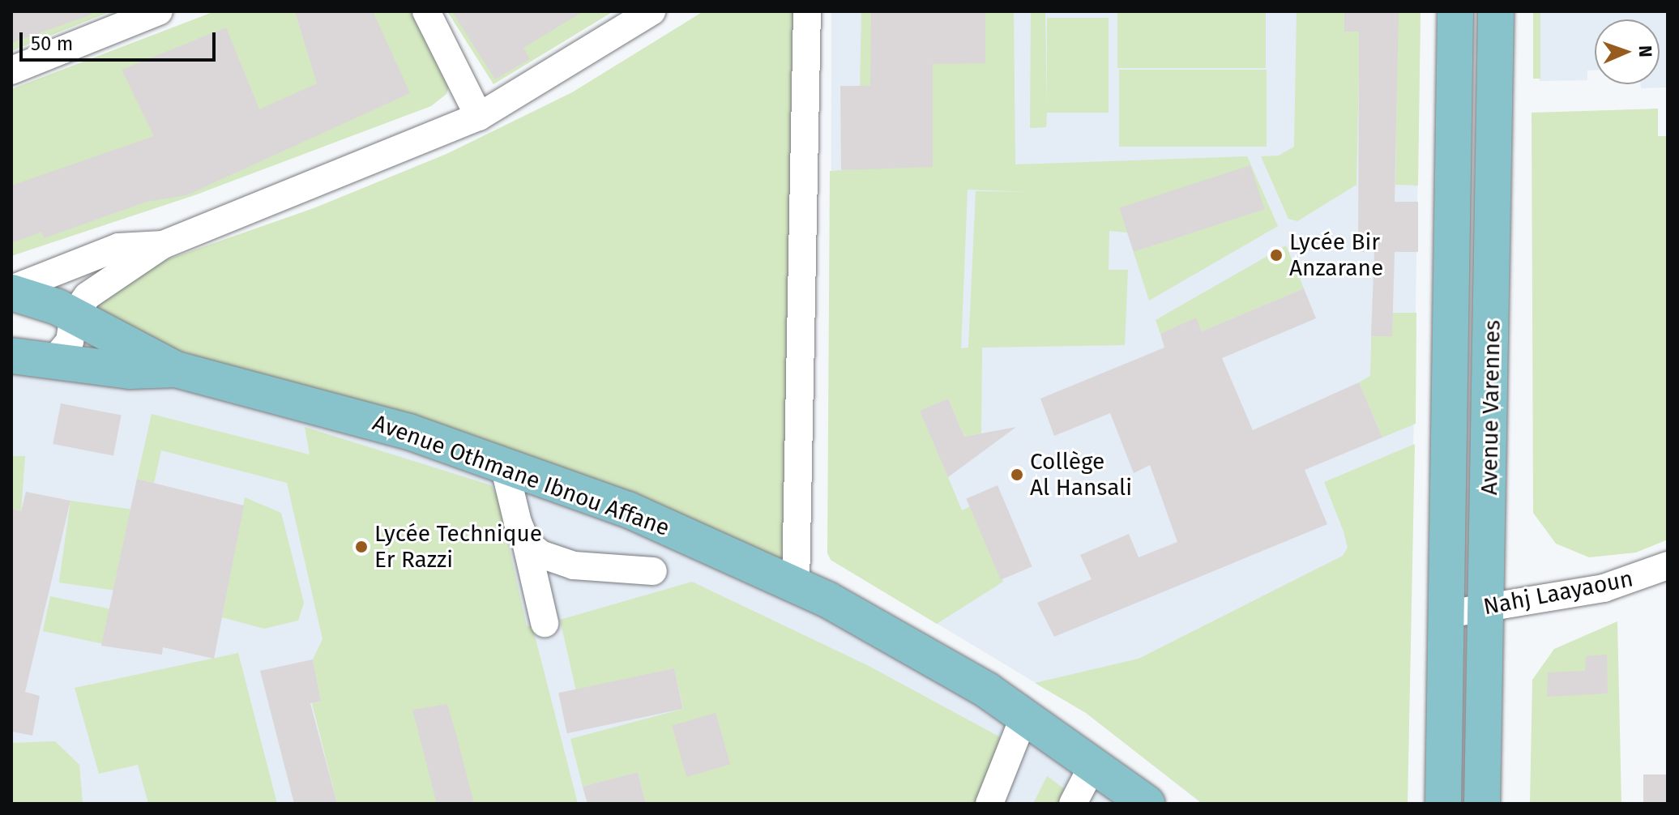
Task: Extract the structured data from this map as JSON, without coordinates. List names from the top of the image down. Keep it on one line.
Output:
{"streets":{"main road":["Avenue Varennes","Avenue Othmane Ibnou Affane"],"street":["Nahj Laayaoun"]},"crossings":[["Avenue Varennes","Nahj Laayaoun"]],"places":["Lycée Bir Anzarane","Collège Al Hansali","Lycée Technique Er Razzi"],"scale_bar":"50 m","north":"right"}
